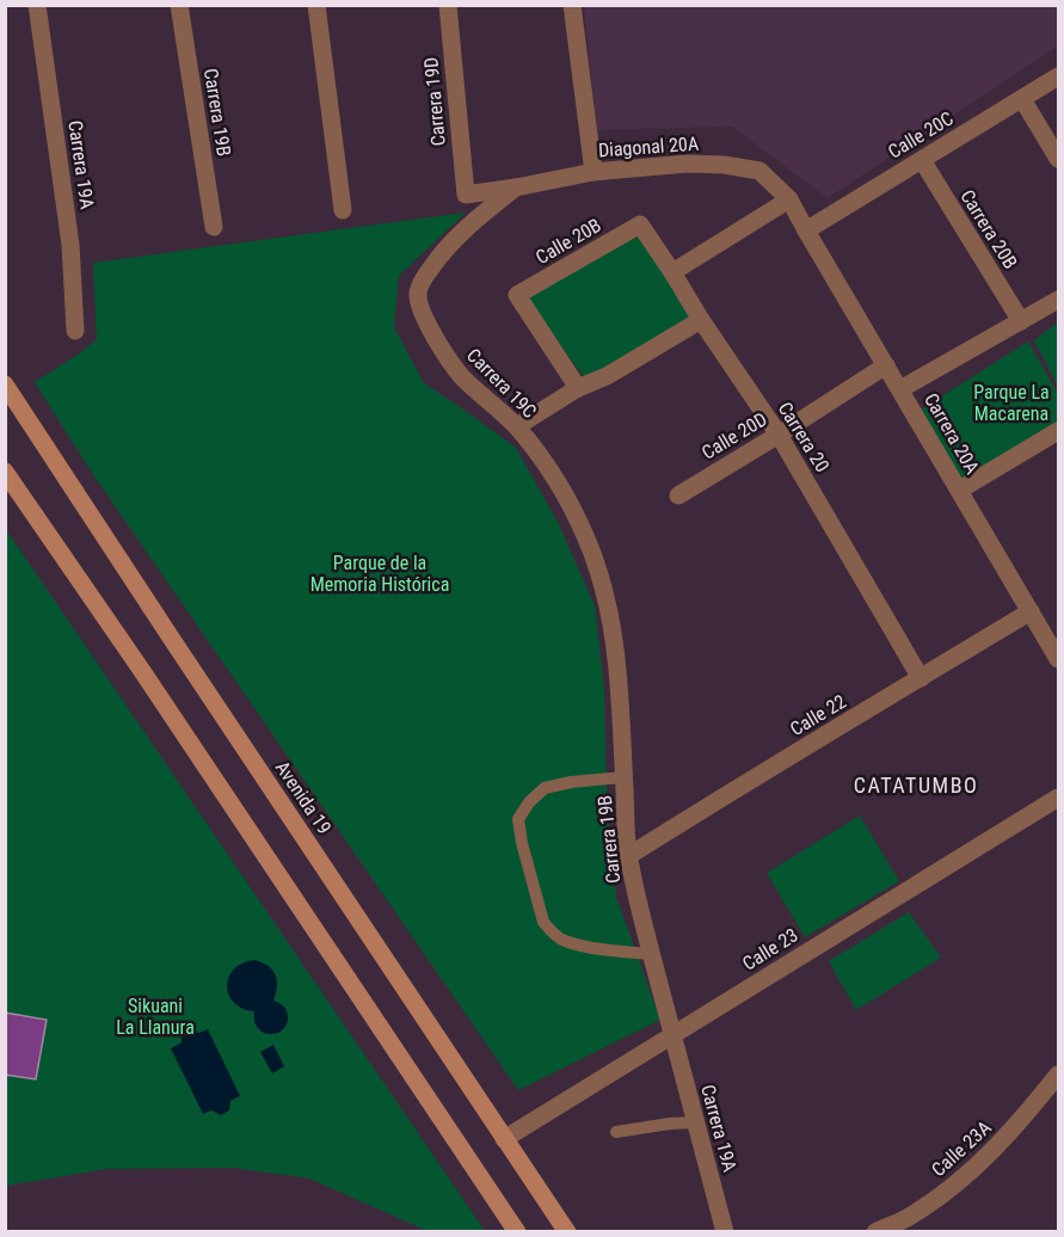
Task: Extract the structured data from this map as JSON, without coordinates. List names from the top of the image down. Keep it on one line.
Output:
{"streets":{"main road":["Avenida 19"],"street":["Carrera 19D","Carrera 19B","Calle 20C","Diagonal 20A","Carrera 19A","Carrera 20B","Calle 20B","Carrera 19C","Carrera 20A","Calle 20D","Carrera 20","Calle 22","Calle 23","Calle 23A"]},"crossings":[["Carrera 19D","Diagonal 20A"],["Carrera 19B","Carrera 19A"],["Carrera 19B","Carrera 19C"],["Carrera 19B","Calle 22"],["Carrera 19B","Calle 23"],["Calle 20C","Diagonal 20A"],["Calle 20C","Carrera 20B"],["Calle 20C","Carrera 20A"],["Diagonal 20A","Carrera 19C"],["Diagonal 20A","Carrera 20A"],["Carrera 19A","Calle 23"],["Calle 20B","Carrera 20"],["Carrera 20A","Calle 20D"],["Carrera 20A","Calle 22"],["Calle 20D","Carrera 20"],["Carrera 20","Calle 22"],["Avenida 19","Calle 23"]],"districts":["CATATUMBO"],"parks":["Parque La Macarena","Parque de la Memoria Histórica","Sikuani La Llanura"]}
